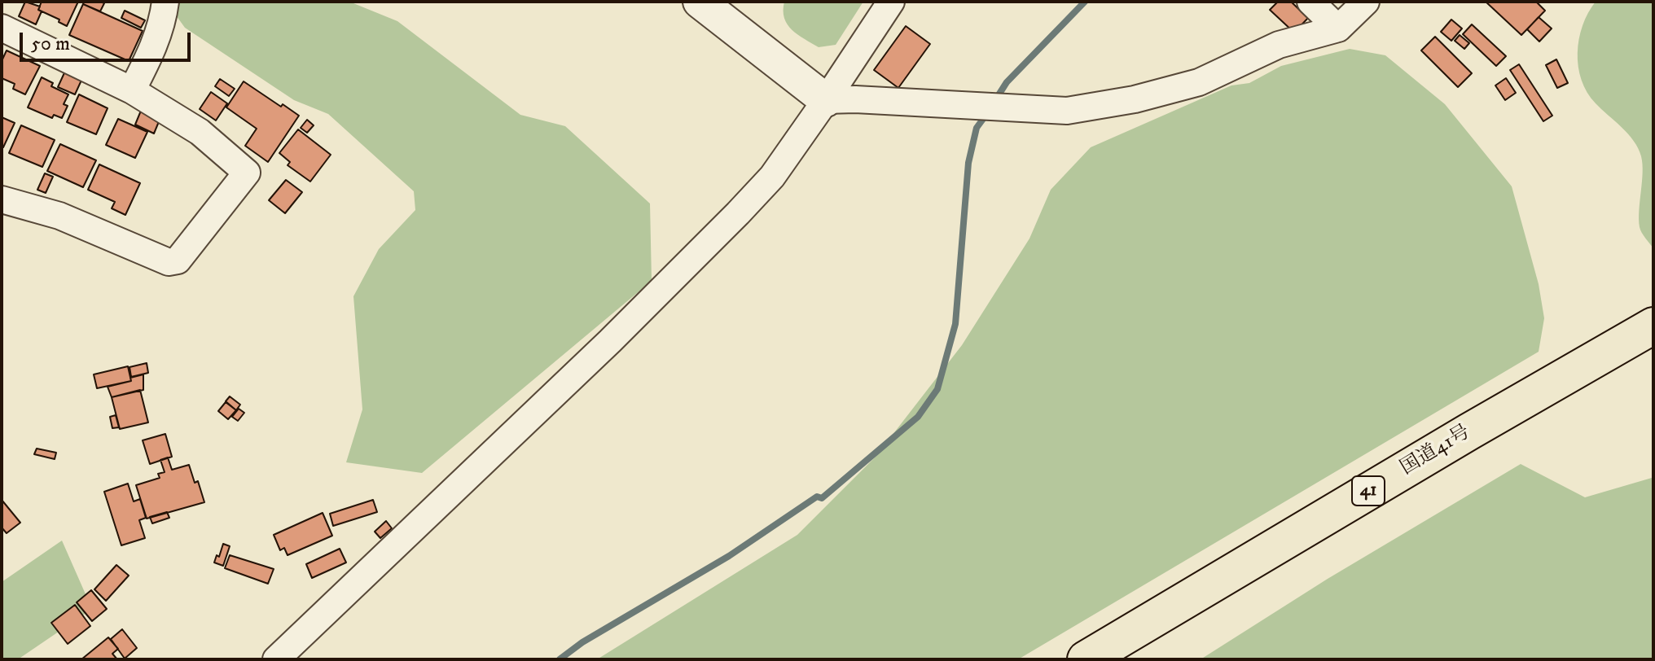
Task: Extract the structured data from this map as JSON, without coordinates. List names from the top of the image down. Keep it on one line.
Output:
{"streets":{"highway":["国道41号","41"]},"scale_bar":"50 m"}
